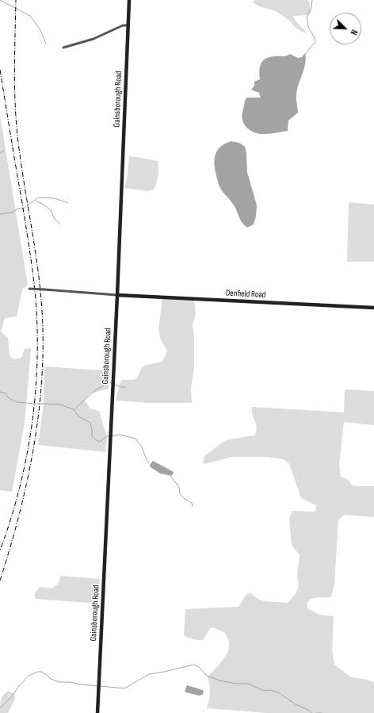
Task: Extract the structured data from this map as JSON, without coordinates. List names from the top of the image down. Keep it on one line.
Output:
{"streets":{"main road":["Gainsborough Road","Denfield Road"]},"crossings":[["Gainsborough Road","Denfield Road"]],"north":"bottom right"}
